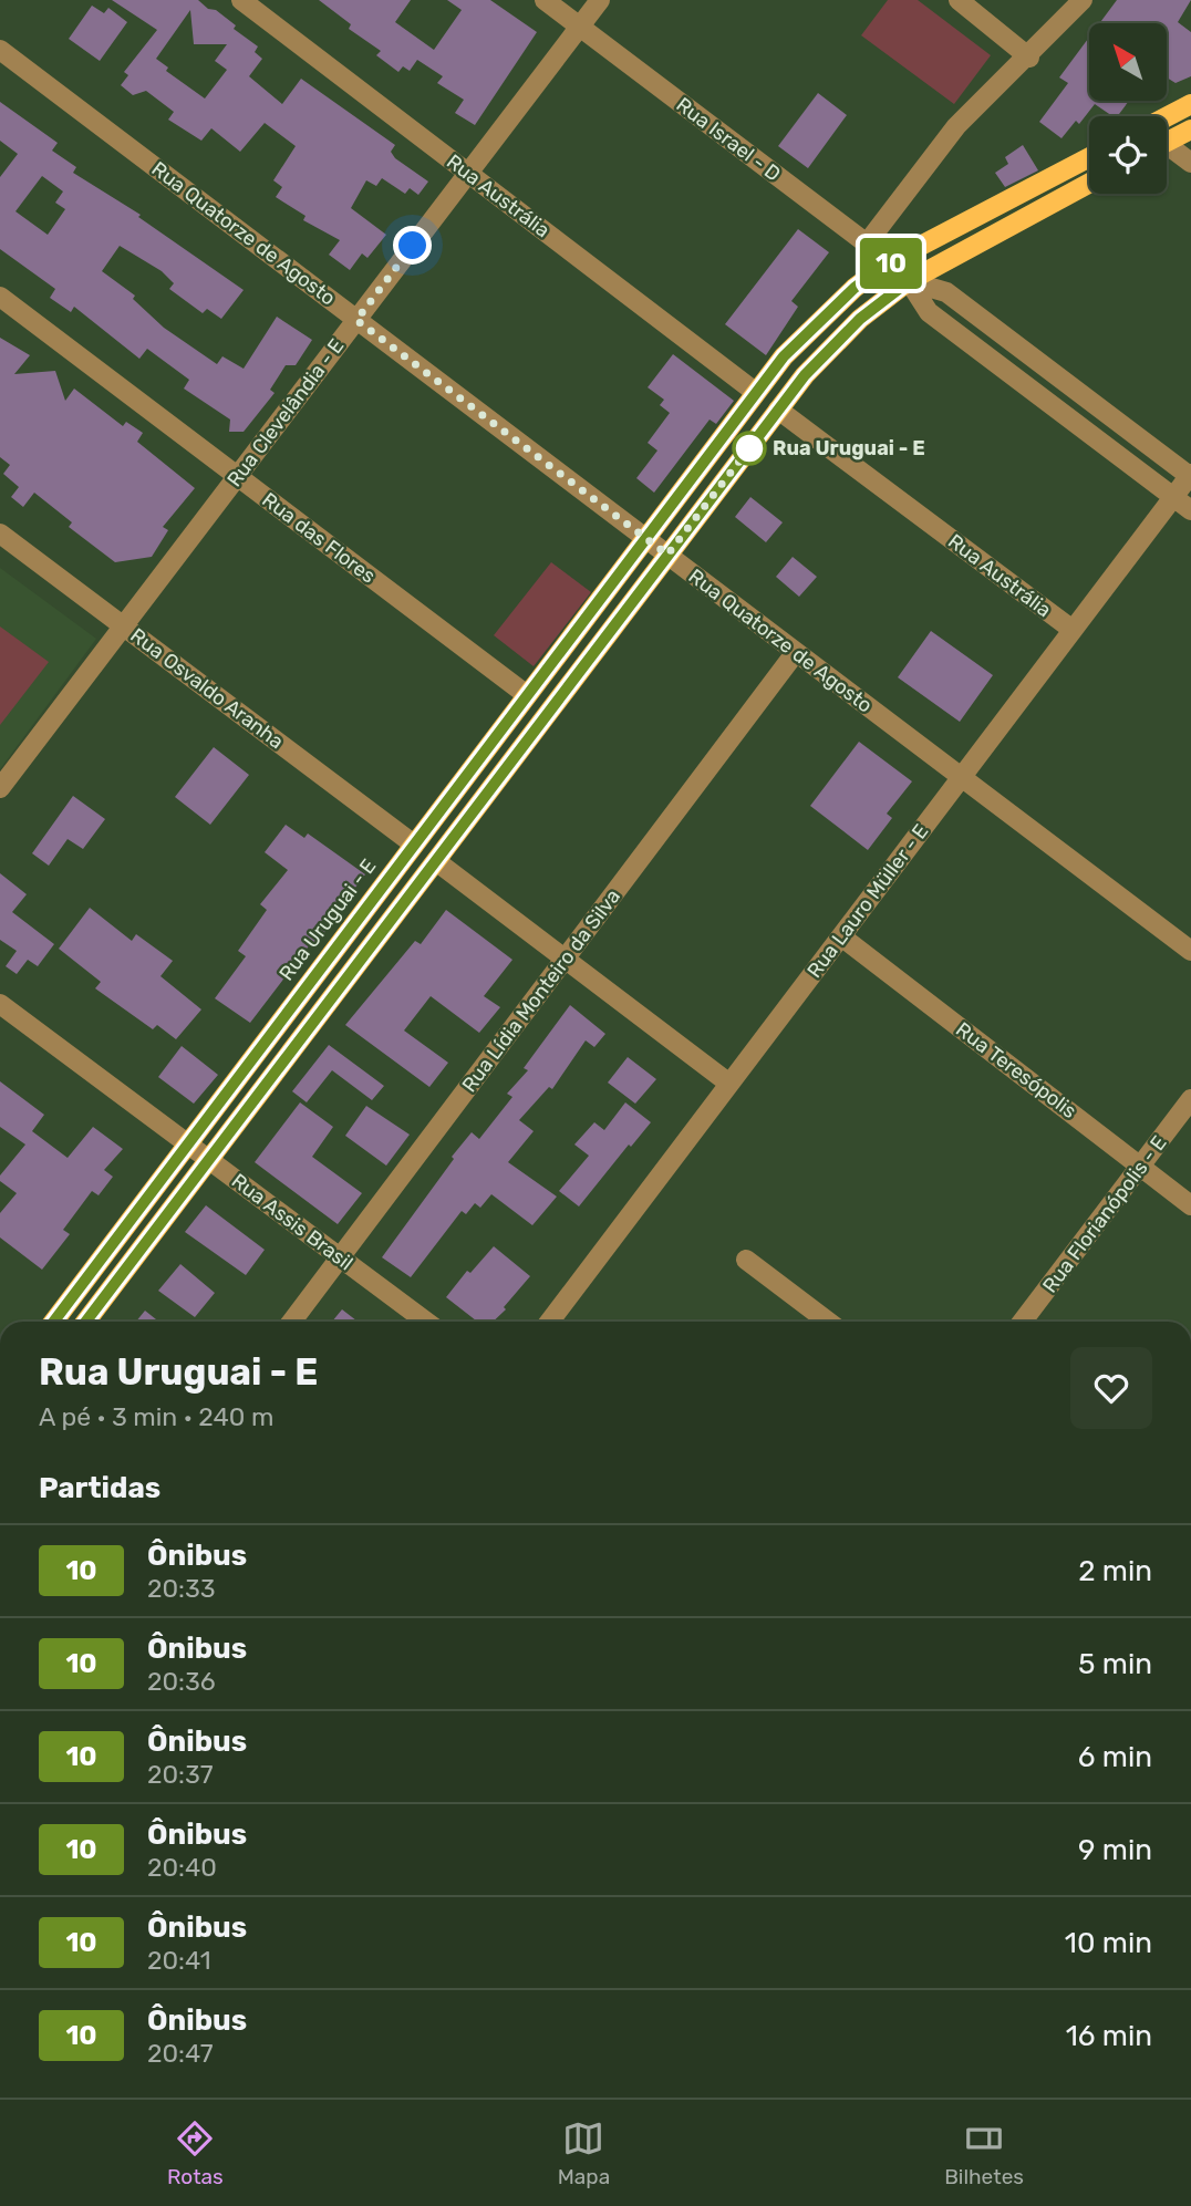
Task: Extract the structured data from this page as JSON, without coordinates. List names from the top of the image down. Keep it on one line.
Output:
{"streets":{"main road":["Rua Uruguai - E"],"street":["Rua Israel - D","Rua Austrália","Rua Quatorze de Agosto","Rua Clevelândia - E","Rua das Flores","Rua Osvaldo Aranha","Rua Lauro Müller - E","Rua Lídia Monteiro da Silva","Rua Teresópolis","Rua Florianópolis - E","Rua Assis Brasil"]},"crossings":[["Rua Israel - D","Rua Clevelândia - E"],["Rua Israel - D","Rua Lauro Müller - E"],["Rua Israel - D","Rua Uruguai - E"],["Rua Austrália","Rua Clevelândia - E"],["Rua Austrália","Rua Lauro Müller - E"],["Rua Austrália","Rua Uruguai - E"],["Rua Quatorze de Agosto","Rua Clevelândia - E"],["Rua Quatorze de Agosto","Rua Lauro Müller - E"],["Rua Quatorze de Agosto","Rua Uruguai - E"],["Rua Quatorze de Agosto","Rua Lídia Monteiro da Silva"],["Rua Clevelândia - E","Rua das Flores"],["Rua Clevelândia - E","Rua Osvaldo Aranha"],["Rua das Flores","Rua Uruguai - E"],["Rua Osvaldo Aranha","Rua Uruguai - E"],["Rua Lauro Müller - E","Rua Teresópolis"],["Rua Uruguai - E","Rua Assis Brasil"],["Rua Lídia Monteiro da Silva","Rua Assis Brasil"],["Rua Teresópolis","Rua Florianópolis - E"]],"places":["Rua Uruguai - E"],"lines":["bus line 10"],"north":"top left","page":{"on_map":"10","heading":[["Rua Uruguai - E","A pé · 3 min · 240 m"],"Partidas"],"list":[{"mark":"10","name":"Ônibus","note":"20:33","value":"2 min"},{"mark":"10","name":"Ônibus","note":"20:36","value":"5 min"},{"mark":"10","name":"Ônibus","note":"20:37","value":"6 min"},{"mark":"10","name":"Ônibus","note":"20:40","value":"9 min"},{"mark":"10","name":"Ônibus","note":"20:41","value":"10 min"},{"mark":"10","name":"Ônibus","note":"20:47","value":"16 min"}],"tabs":["Rotas","Mapa","Bilhetes"]}}
